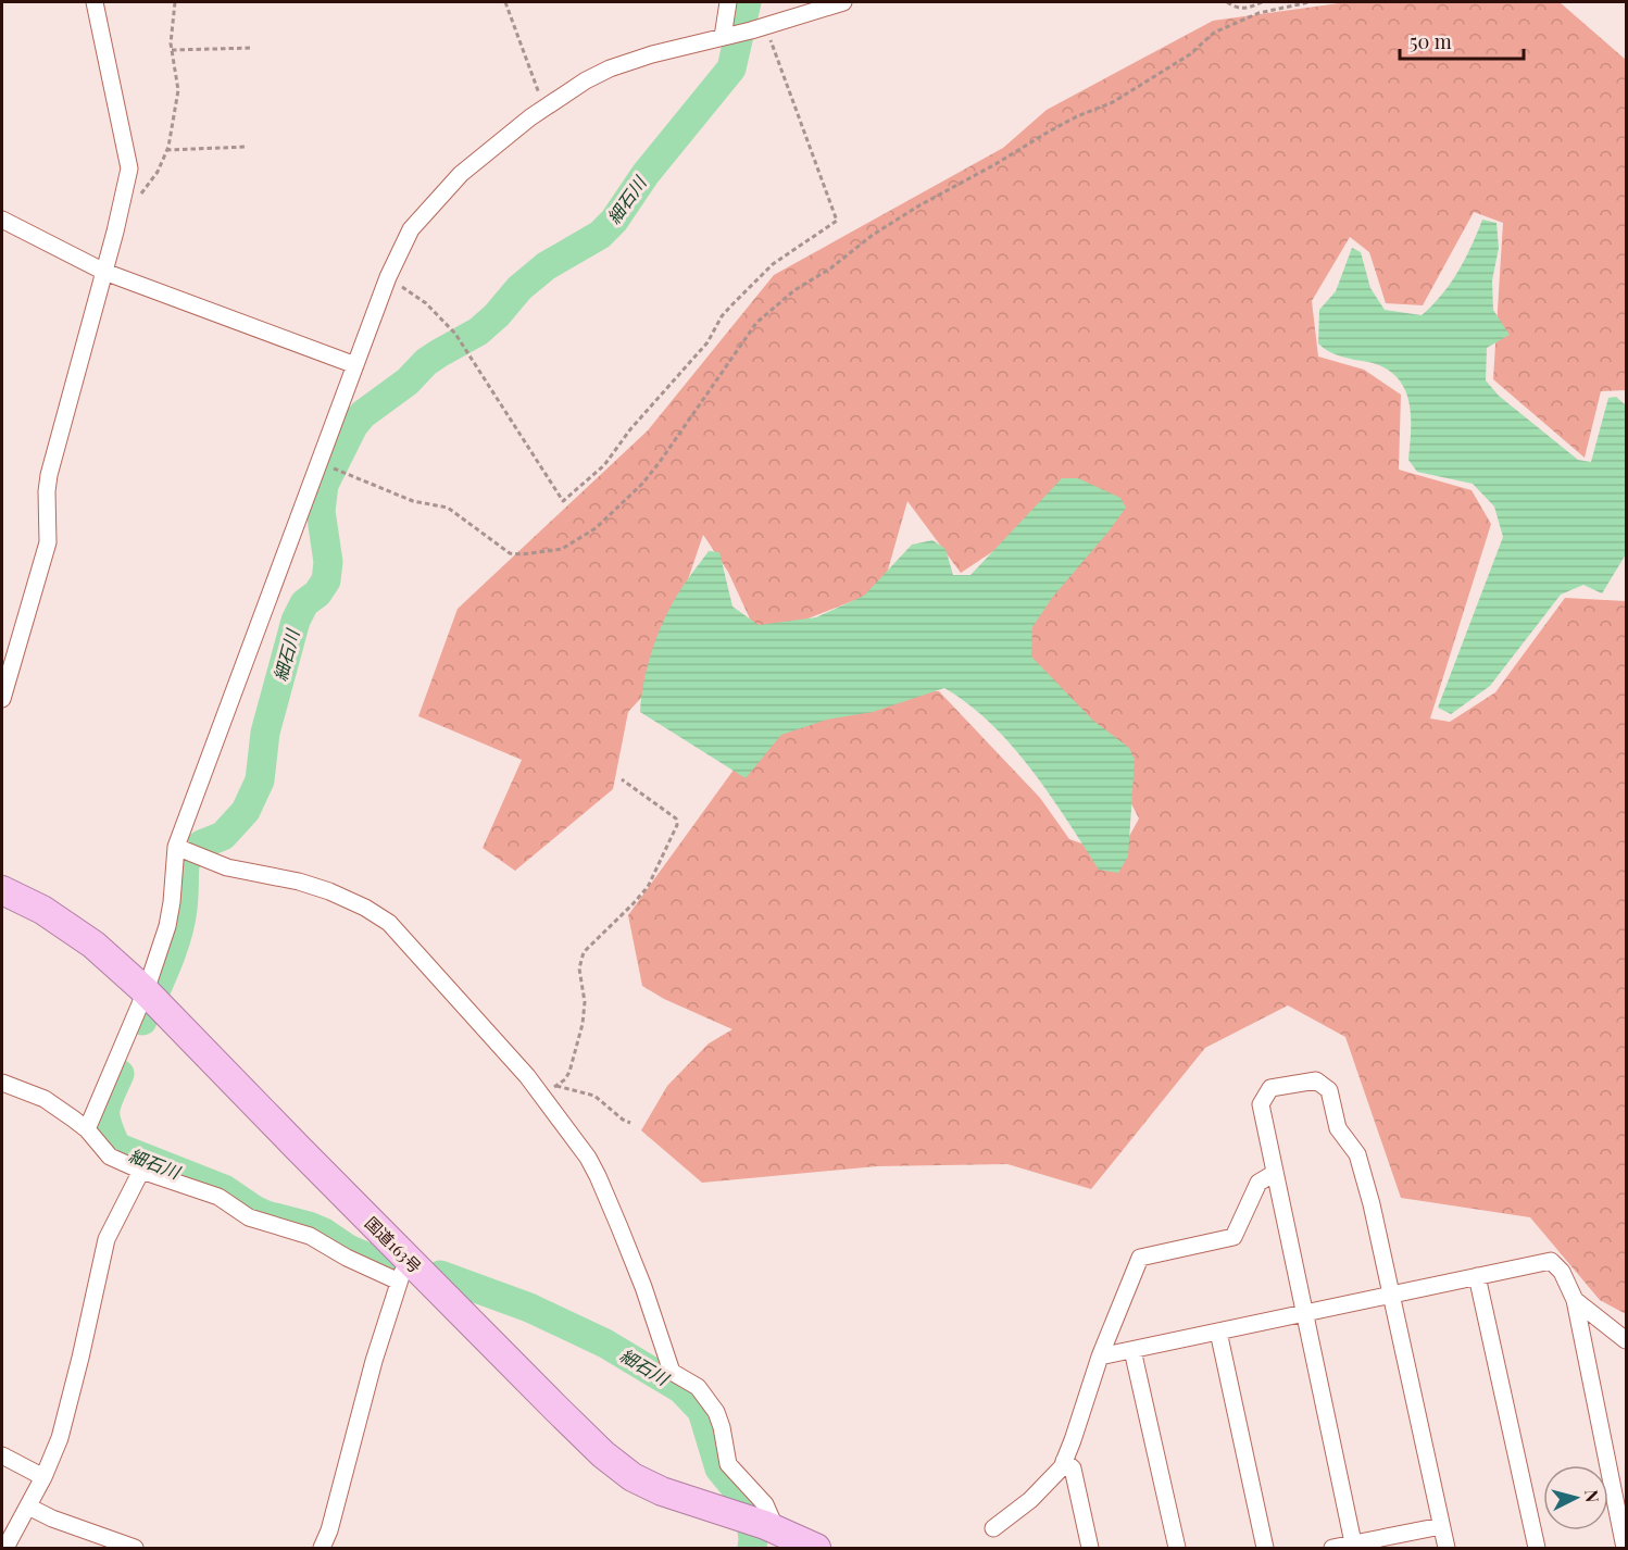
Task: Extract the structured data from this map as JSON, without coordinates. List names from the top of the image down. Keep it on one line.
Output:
{"streets":{"highway":["国道163号"]},"water":["細石川"],"scale_bar":"50 m","north":"right"}
